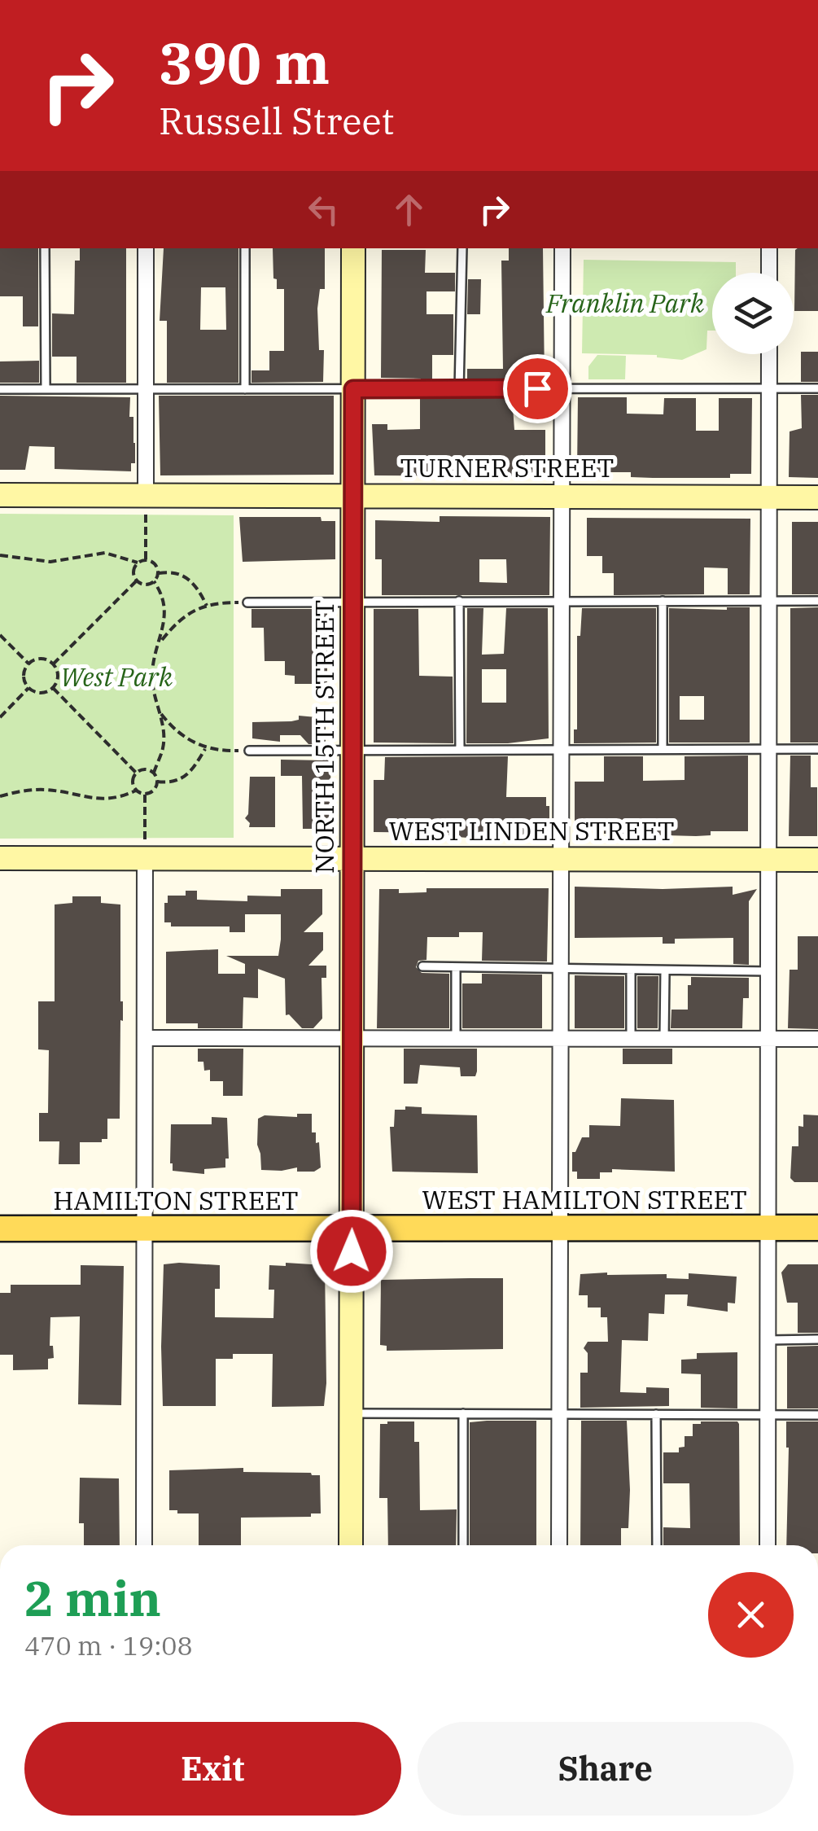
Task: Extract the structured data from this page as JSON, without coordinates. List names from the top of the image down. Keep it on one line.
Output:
{"streets":{"main road":["WEST HAMILTON STREET","HAMILTON STREET"],"street":["TURNER STREET","NORTH 15TH STREET","WEST LINDEN STREET"]},"crossings":[["TURNER STREET","NORTH 15TH STREET"],["NORTH 15TH STREET","WEST LINDEN STREET"],["NORTH 15TH STREET","WEST HAMILTON STREET"],["NORTH 15TH STREET","HAMILTON STREET"],["WEST HAMILTON STREET","HAMILTON STREET"]],"parks":["Franklin Park","West Park"],"page":{"turn":["390 m","Russell Street"],"heading":["2 min","470 m · 19:08"],"buttons":["Exit","Share"]}}
